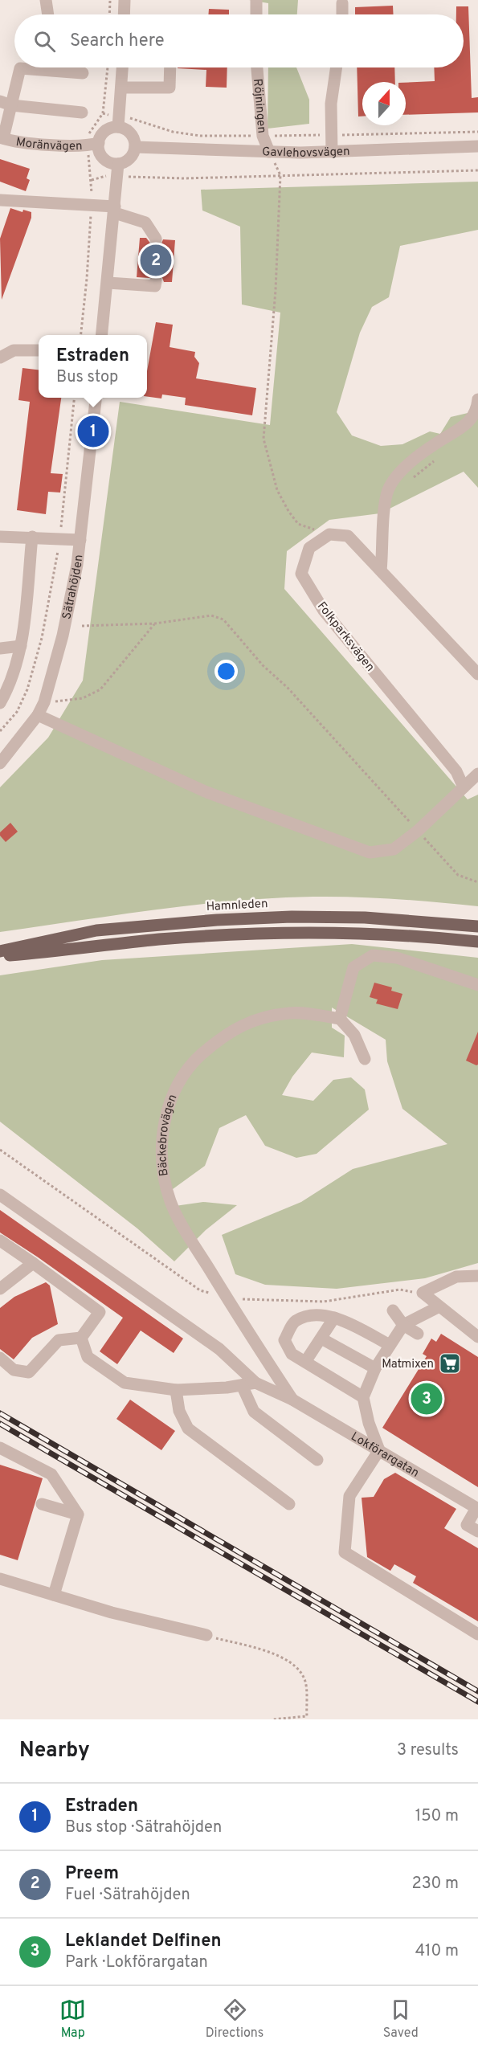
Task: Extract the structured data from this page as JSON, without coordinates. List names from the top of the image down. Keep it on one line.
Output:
{"streets":{"main road":["Hamnleden"],"street":["Röjningen","Moränvägen","Gavlehovsvägen","Sätrahöjden","Folkparksvägen","Bäckebrovägen","Lokförargatan"]},"crossings":[["Röjningen","Gavlehovsvägen"],["Moränvägen","Gavlehovsvägen"],["Bäckebrovägen","Lokförargatan"]],"places":{"supermarket":["Matmixen"]},"north":"top","page":{"search":"Search here","pins":["2","1","3"],"popup":["Estraden","Bus stop"],"heading":["Nearby","3 results"],"list":[{"mark":"1","name":"Estraden","note":"Bus stop · Sätrahöjden","value":"150 m"},{"mark":"2","name":"Preem","note":"Fuel · Sätrahöjden","value":"230 m"},{"mark":"3","name":"Leklandet Delfinen","note":"Park · Lokförargatan","value":"410 m"}],"nav":["Map","Directions","Saved"]}}
